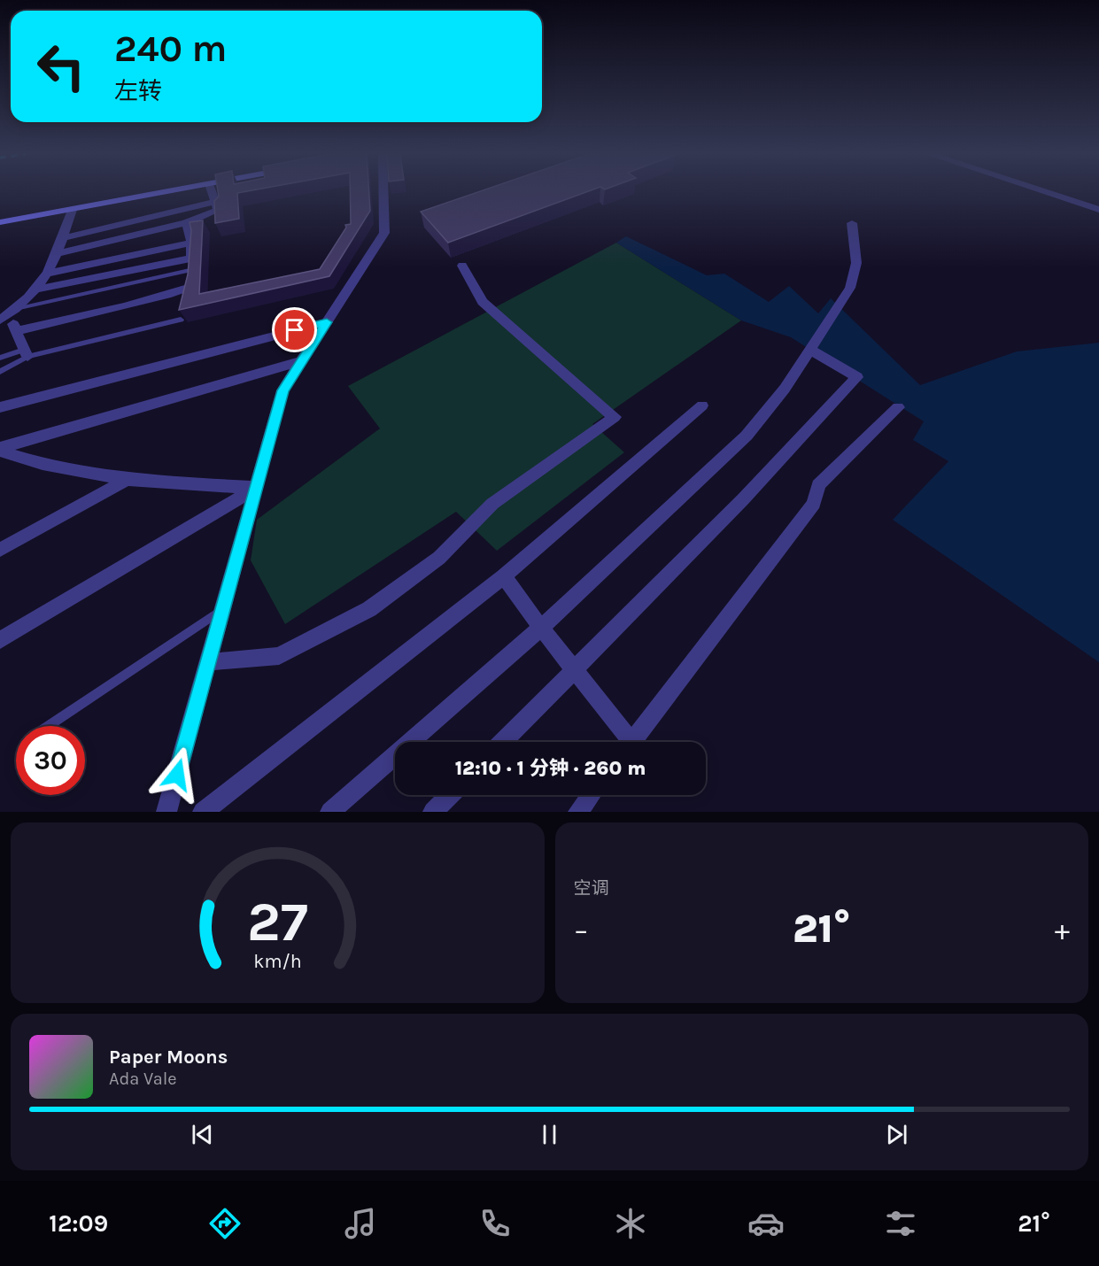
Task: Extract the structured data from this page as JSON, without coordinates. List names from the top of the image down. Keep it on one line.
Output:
{"page":{"turn":["240 m","左转"],"limit":"30","trip":"12:10 · 1 分钟 · 260 m","tile":"空调","heat":["−","21°","+"],"song":["Paper Moons","Ada Vale"],"tabs":["12:09","21°"],"gauge":["27","km/h"]}}
